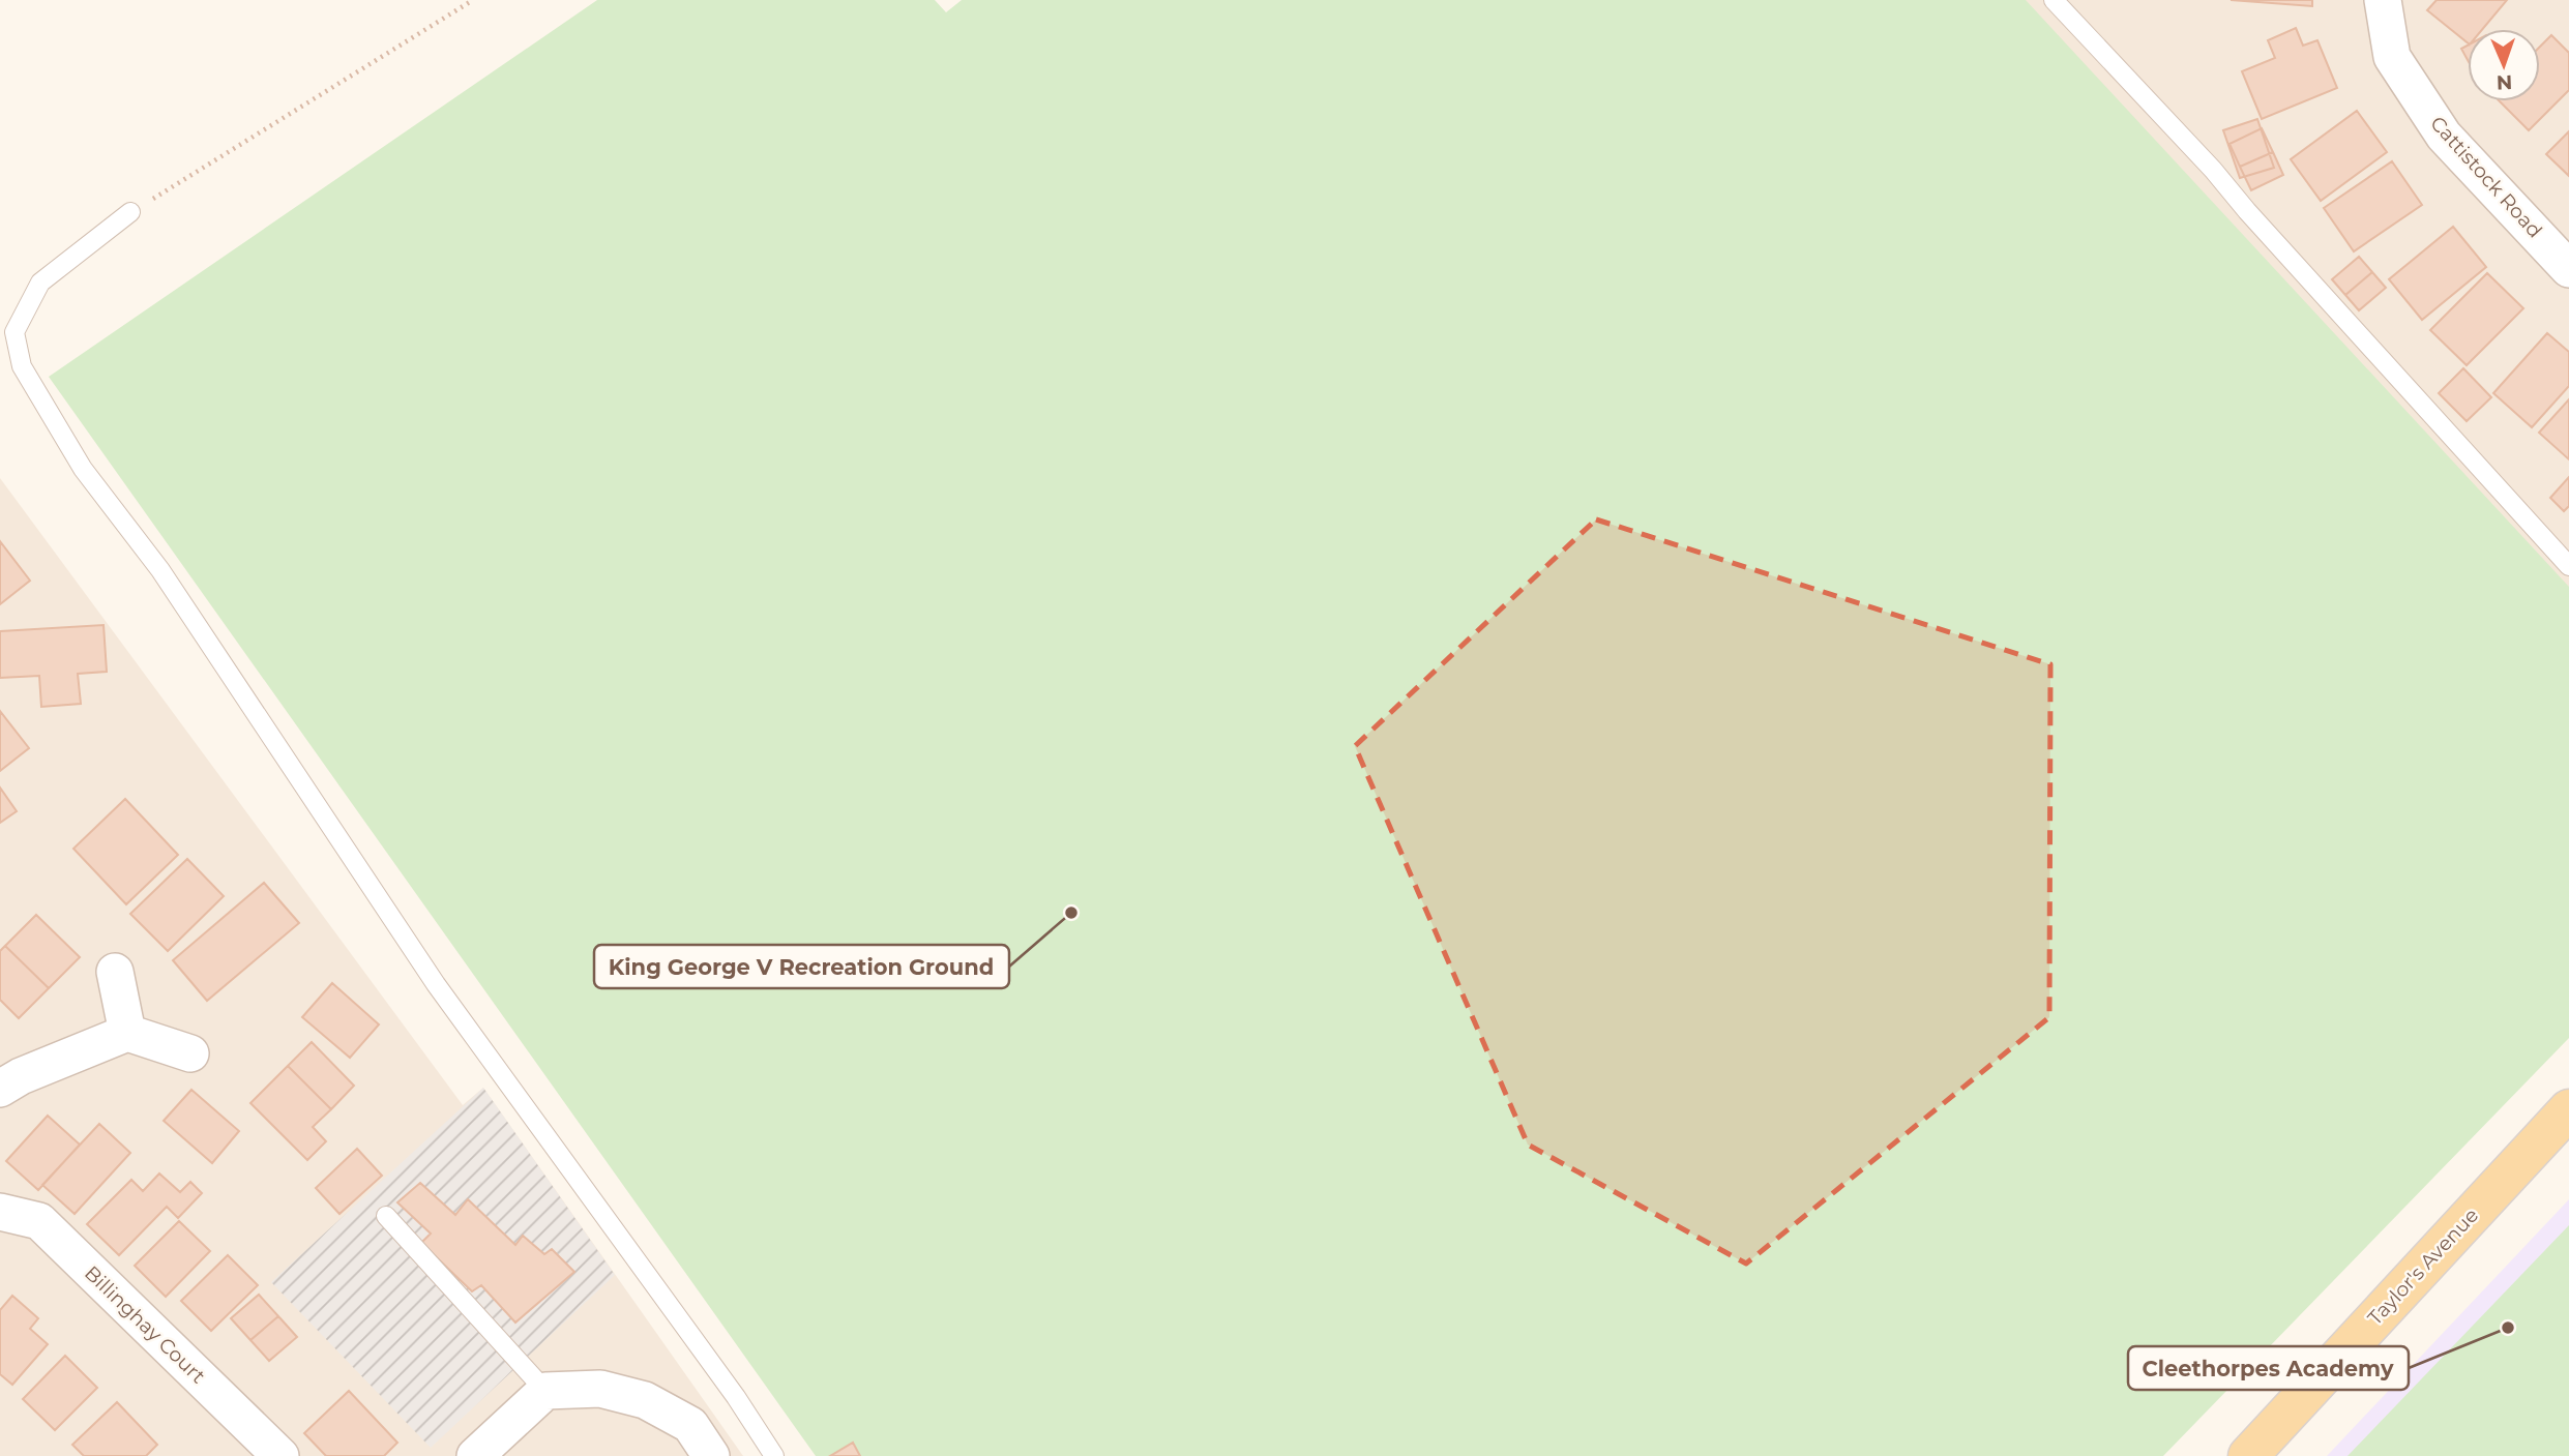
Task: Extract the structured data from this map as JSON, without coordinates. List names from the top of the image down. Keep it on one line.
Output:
{"streets":{"main road":["Taylor's Avenue"],"street":["Cattistock Road","Billinghay Court"]},"places":["King George V Recreation Ground","Cleethorpes Academy"],"north":"bottom"}
